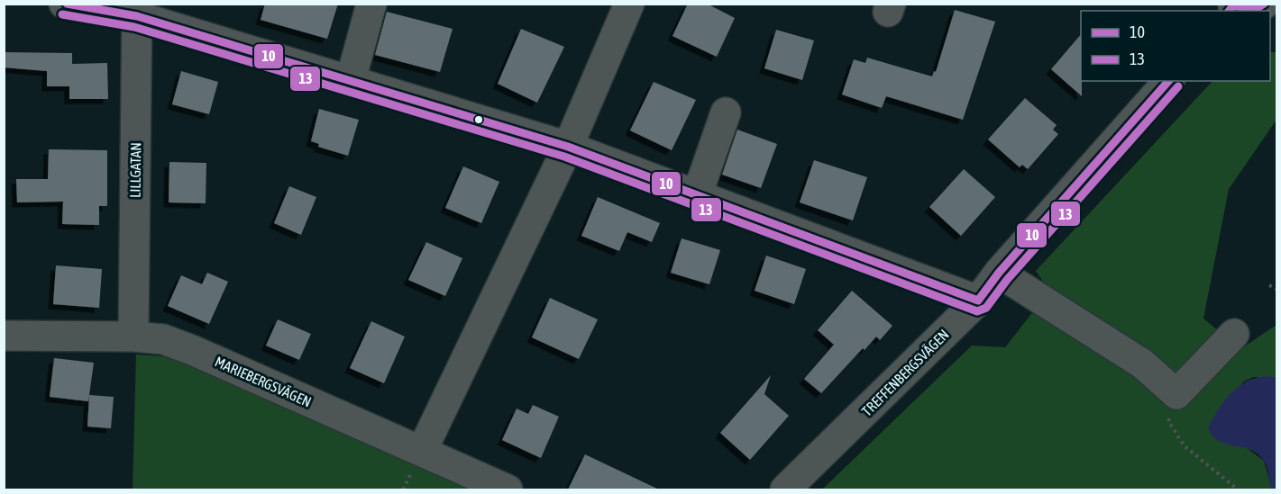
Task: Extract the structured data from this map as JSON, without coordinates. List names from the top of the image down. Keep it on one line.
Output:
{"streets":{"street":["LILLGATAN","TREFFENBERGSVÄGEN","MARIEBERGSVÄGEN"]},"crossings":[["LILLGATAN","MARIEBERGSVÄGEN"]],"lines":["transit line 10","transit line 13"],"legend":["10","13"]}
